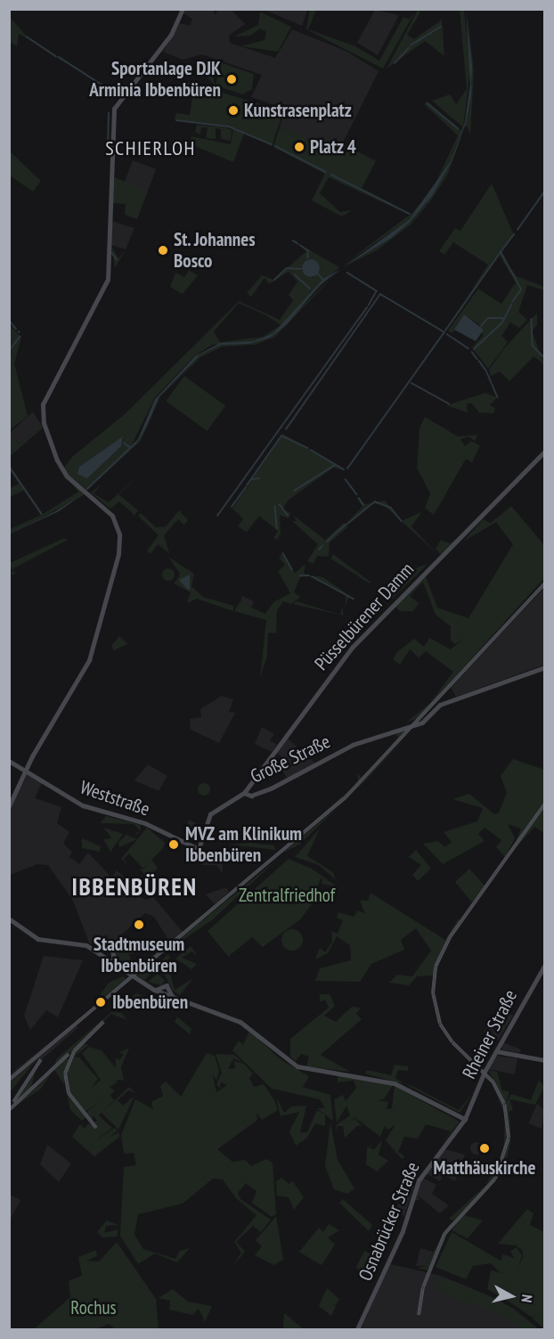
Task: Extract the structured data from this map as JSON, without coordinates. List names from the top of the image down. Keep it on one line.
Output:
{"streets":{"main road":["Püsselbürener Damm","Große Straße","Weststraße","Rheiner Straße","Osnabrücker Straße"]},"crossings":[["Püsselbürener Damm","Große Straße"],["Große Straße","Weststraße"],["Rheiner Straße","Osnabrücker Straße"]],"districts":["SCHIERLOH","IBBENBÜREN"],"parks":["Zentralfriedhof","Rochus"],"places":["Sportanlage DJK Arminia Ibbenbüren","Kunstrasenplatz","Platz 4","St. Johannes Bosco","MVZ am Klinikum Ibbenbüren","Stadtmuseum Ibbenbüren","Ibbenbüren","Matthäuskirche"],"north":"right"}
